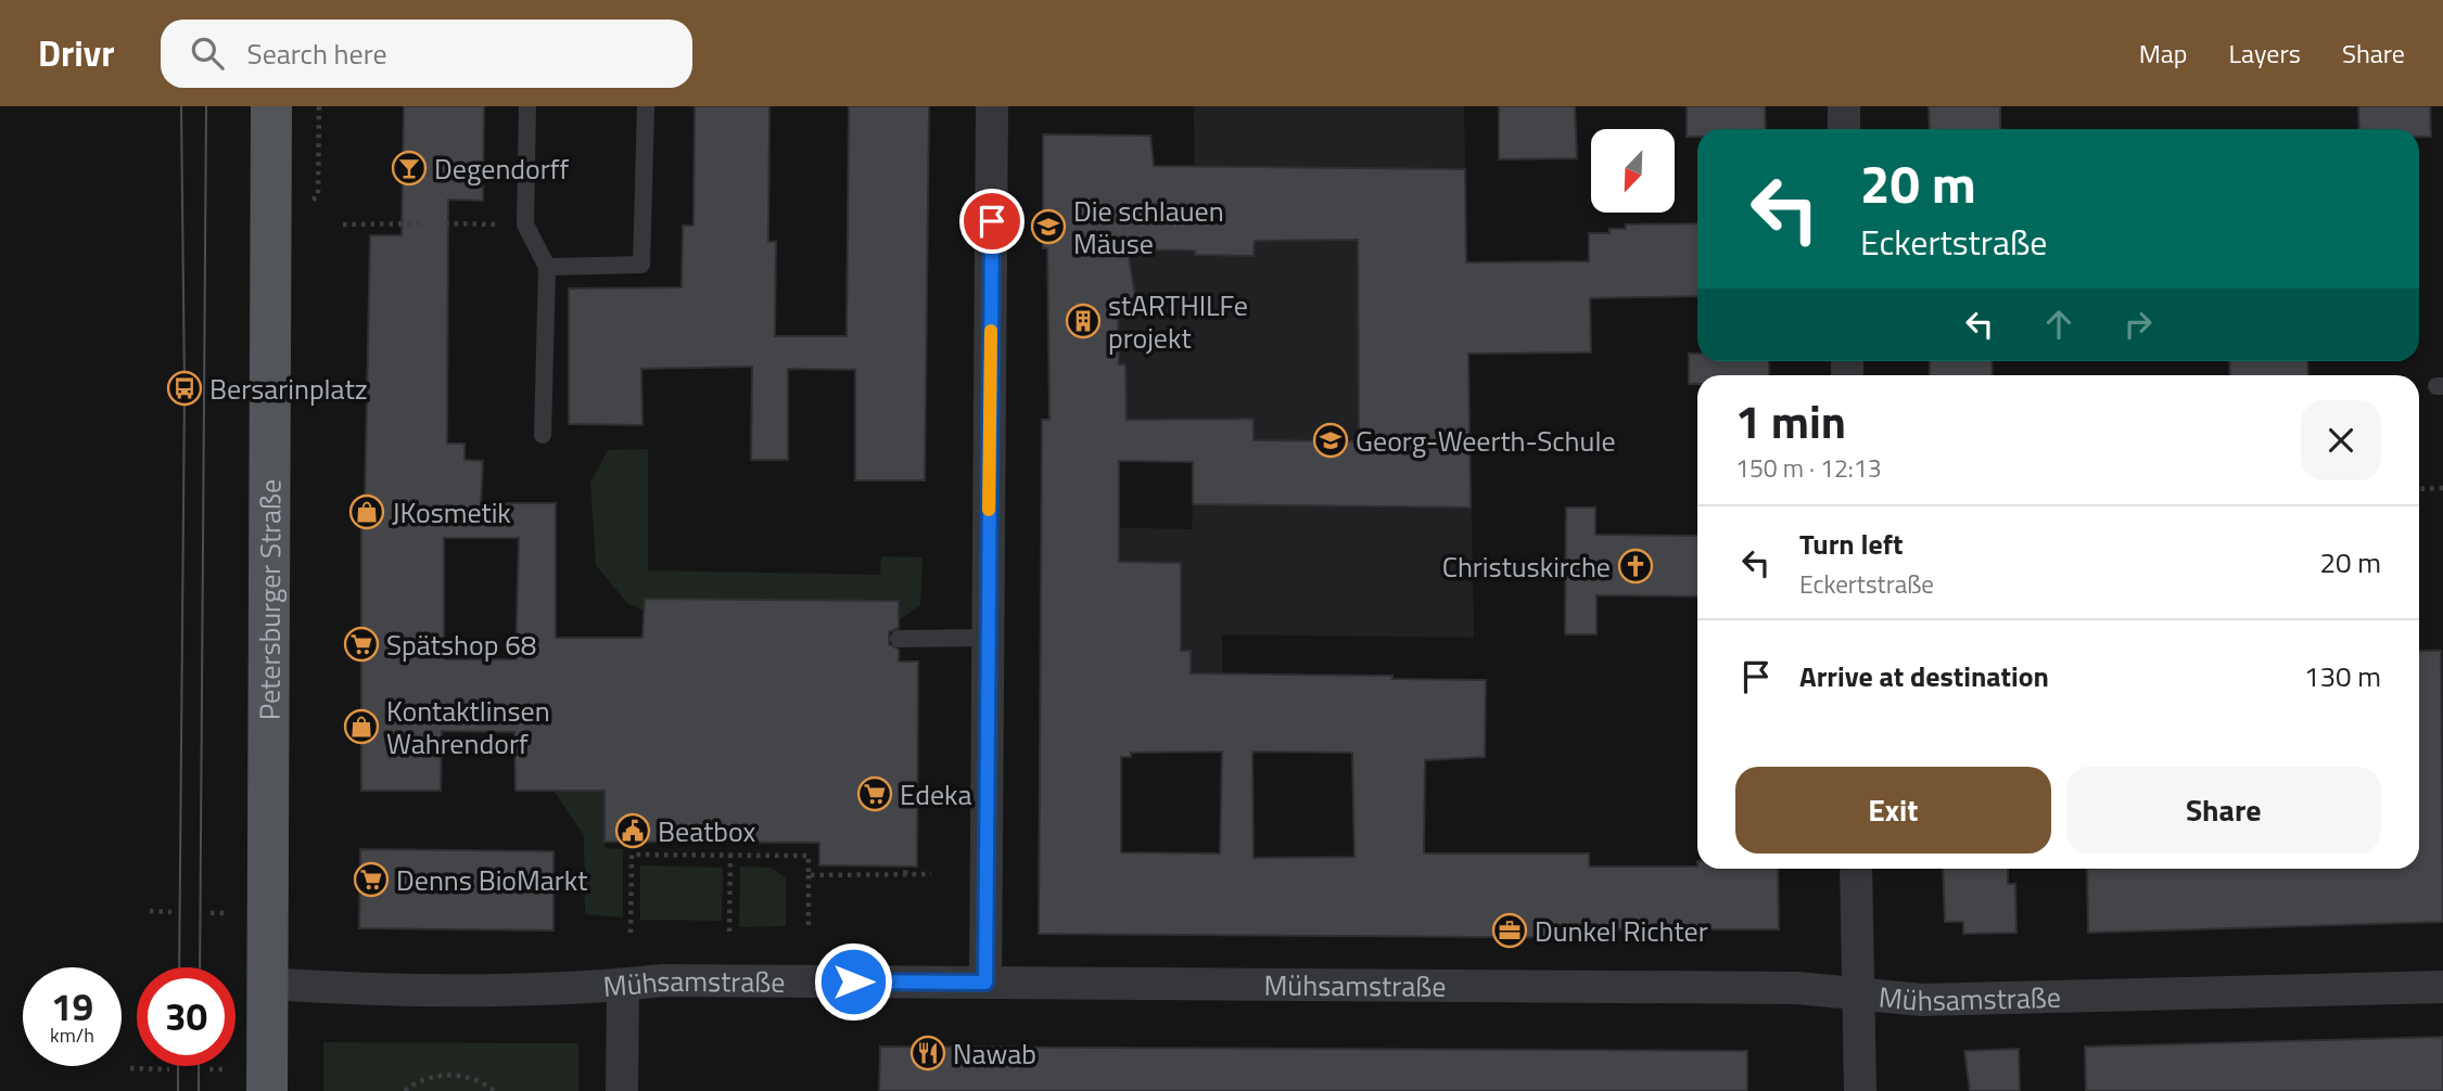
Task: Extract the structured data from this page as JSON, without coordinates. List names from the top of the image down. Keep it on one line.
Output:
{"streets":{"main road":["Petersburger Straße"],"street":["Mühsamstraße"]},"crossings":[["Petersburger Straße","Mühsamstraße"]],"places":{"bar":["Degendorff"],"school or university":["Die schlauen Mäuse","Georg-Weerth-Schule"],"building":["stARTHILFe projekt"],"bus stop":["Bersarinplatz"],"shop":["JKosmetik","Kontaktlinsen Wahrendorf"],"church":["Christuskirche"],"supermarket":["Spätshop 68","Edeka","Denns BioMarkt"],"public building":["Beatbox"],"office":["Dunkel Richter"],"restaurant":["Nawab"]},"north":"bottom left","page":{"header":"Drivr","search":"Search here","nav":["Map","Layers","Share"],"turn":["20 m","Eckertstraße"],"heading":["1 min","150 m · 12:13"],"list":[{"name":"Turn left","note":"Eckertstraße","value":"20 m"},{"name":"Arrive at destination","value":"130 m"}],"buttons":["Exit","Share"],"speed":"19 km/h","limit":"30"}}
